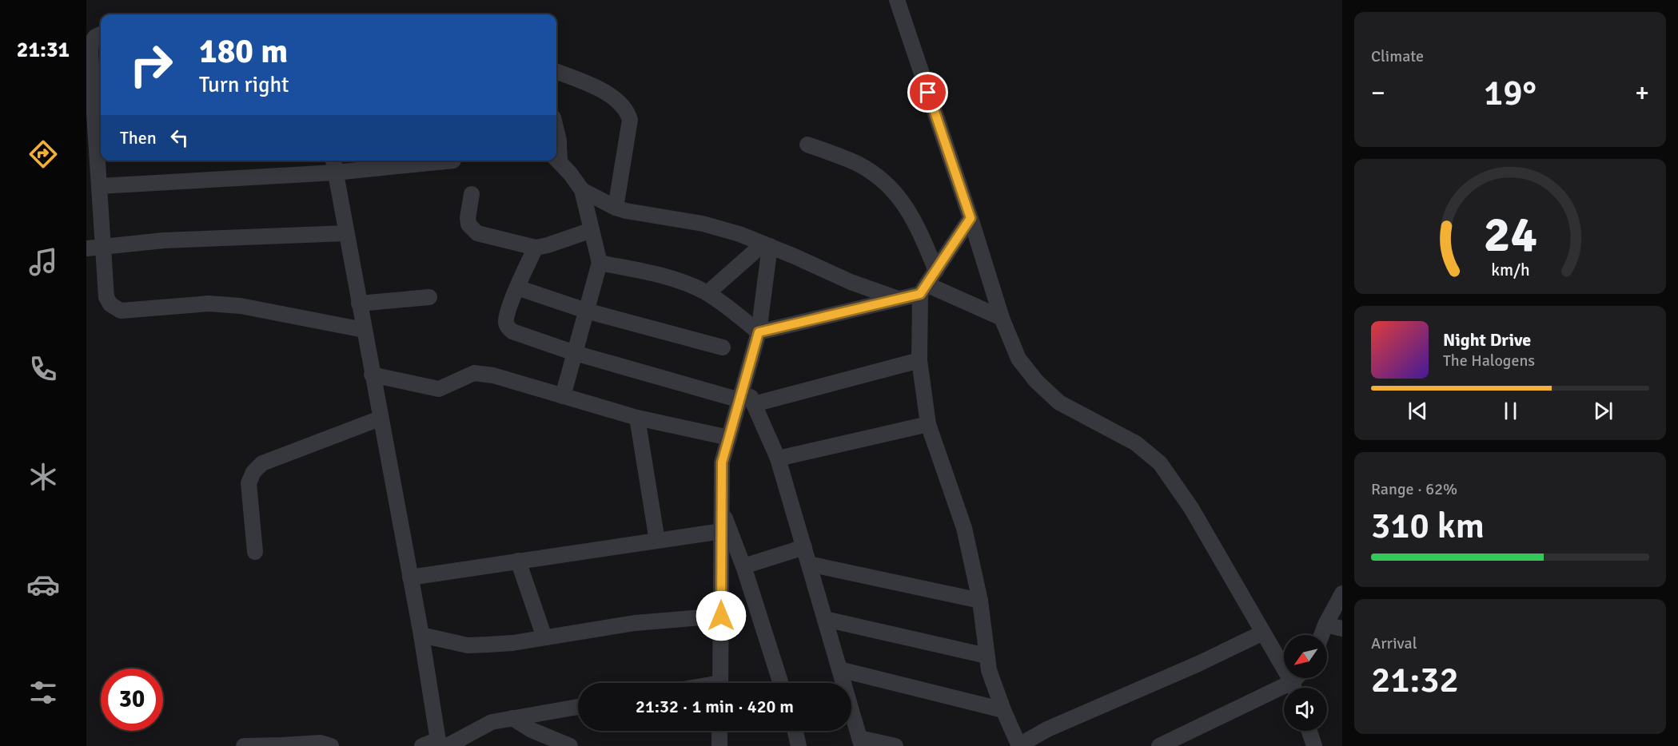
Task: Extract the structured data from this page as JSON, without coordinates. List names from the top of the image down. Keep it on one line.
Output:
{"north":"bottom left","page":{"tabs":"21:31","tile":["Climate",["Range · 62%","310 km"],["Arrival","21:32"]],"turn":["180 m","Turn right"],"heat":["−","19°","+"],"then":"Then","song":["Night Drive","The Halogens"],"limit":"30","trip":"21:32 · 1 min · 420 m","gauge":["24","km/h"]}}
